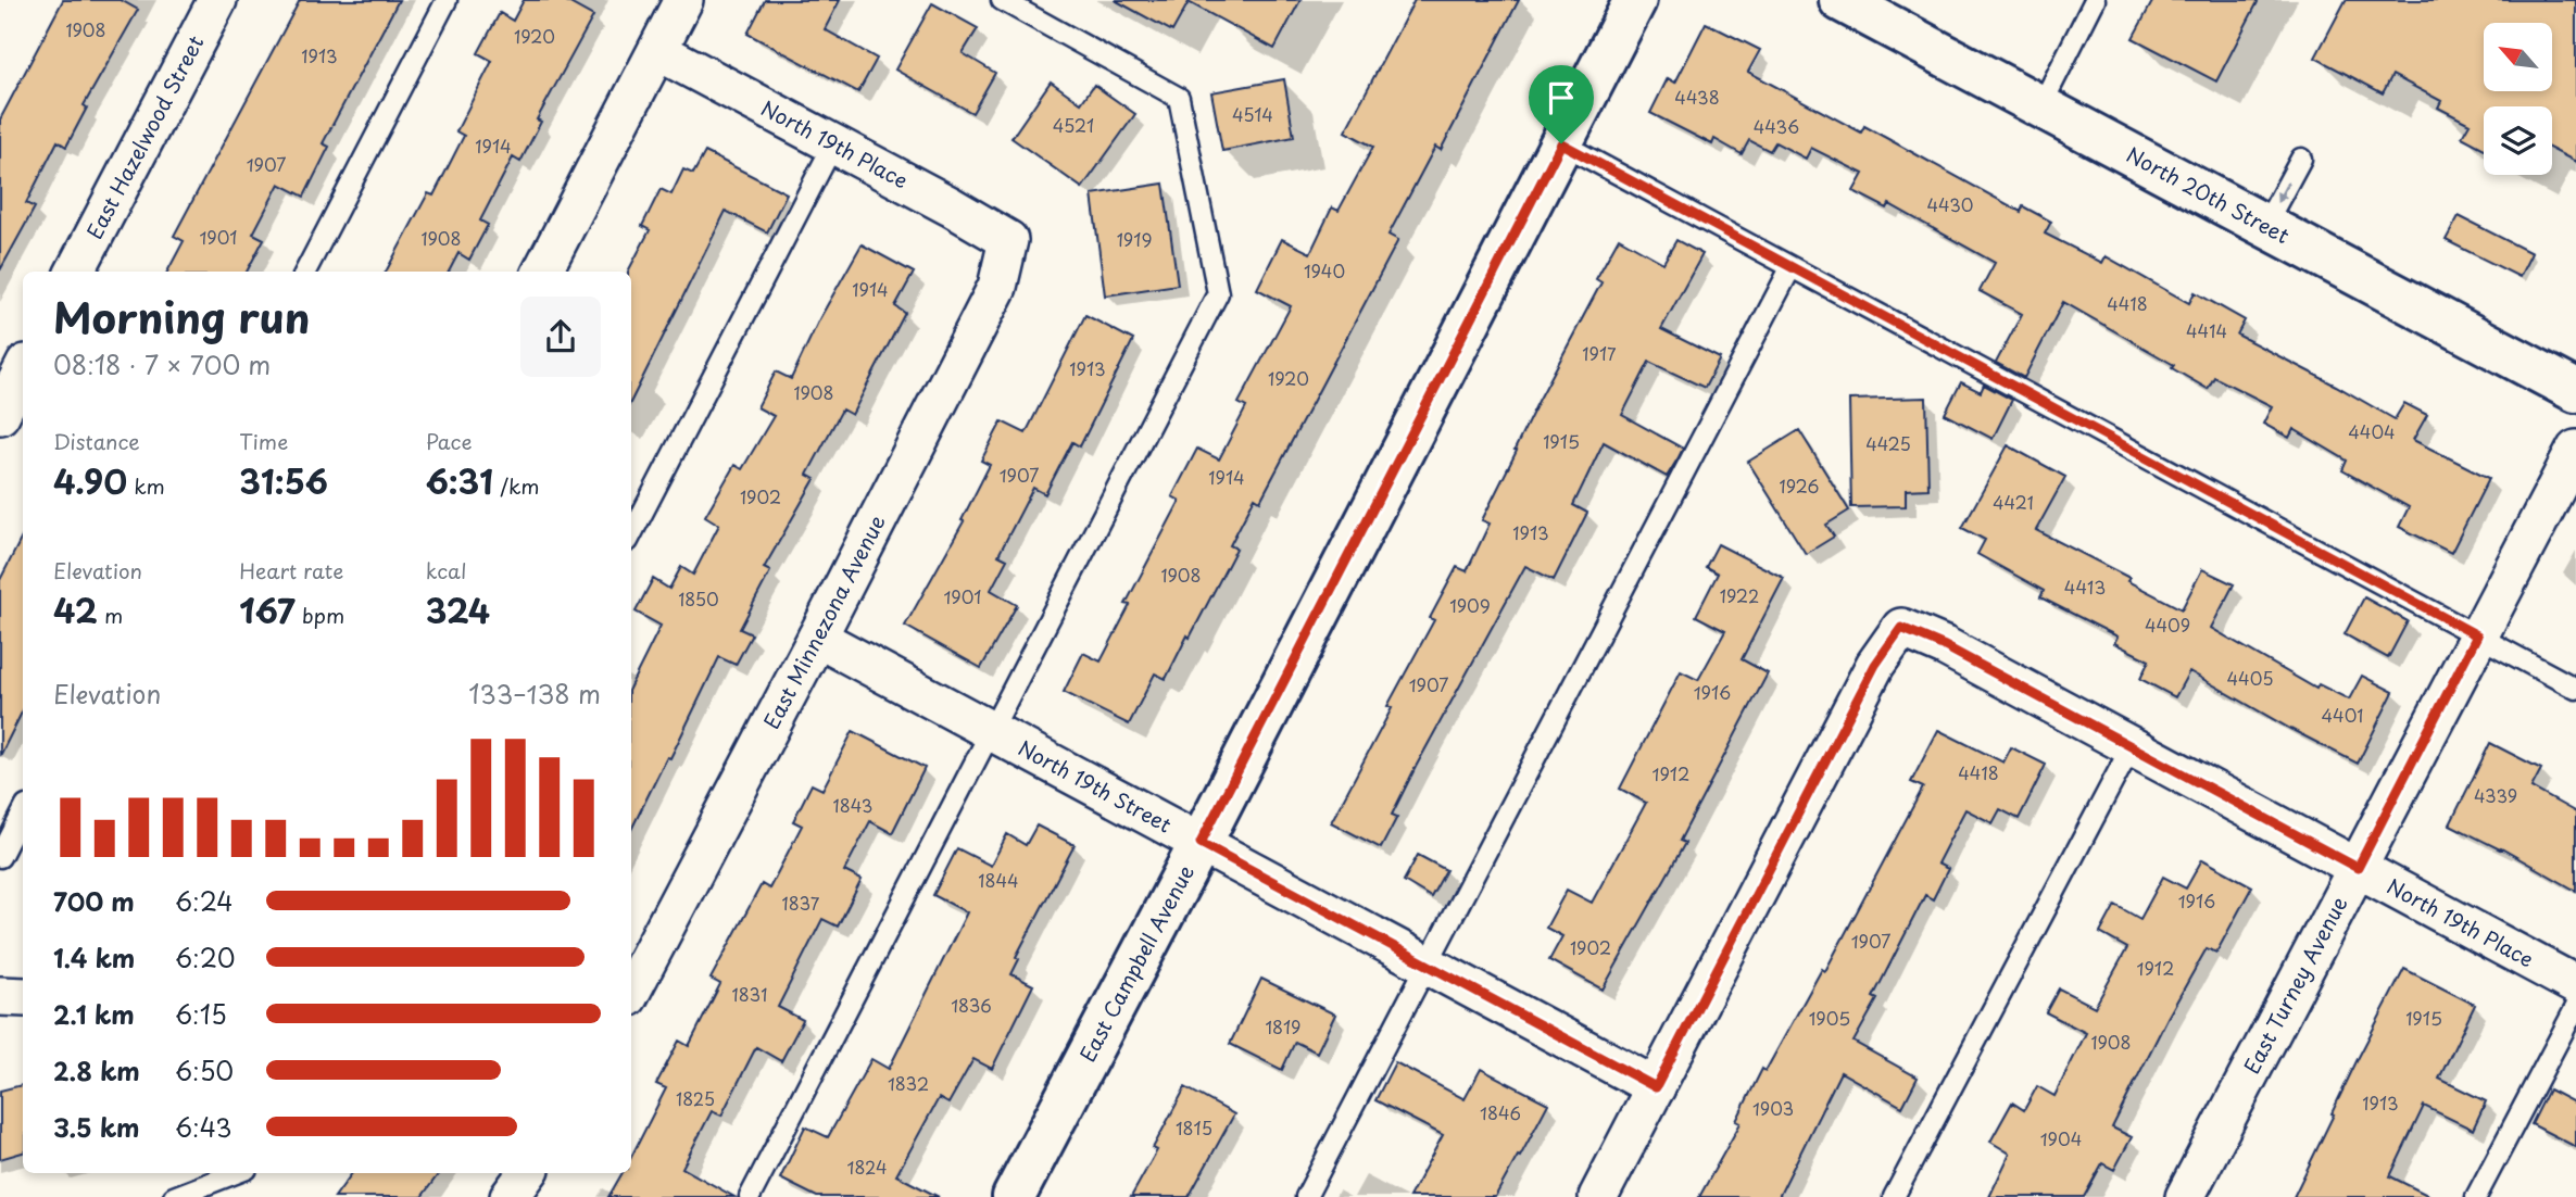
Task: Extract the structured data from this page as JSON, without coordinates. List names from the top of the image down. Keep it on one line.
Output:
{"streets":{"street":["East Hazelwood Street","North 19th Place","North 20th Street","East Minnezona Avenue","North 19th Street","East Campbell Avenue","East Turney Avenue"]},"crossings":[["North 19th Place","East Minnezona Avenue"],["North 19th Place","North 19th Street"],["North 19th Place","East Turney Avenue"],["East Minnezona Avenue","North 19th Street"],["North 19th Street","East Campbell Avenue"]],"house_numbers":["1908","1920","1913","4438","4514","4521","4436","1914","1907","4430","1901","1908","1919","1940","1914","4418","4414","1917","1913","1920","1908","4404","1915","4425","1907","1914","1926","1902","4421","1913","1908","4413","1922","1901","1850","1909","4409","4405","1907","1916","4401","4418","1912","4339","1843","1844","1916","1837","1907","1902","1912","1831","1836","1905","1915","1819","1908","1832","1825","1913","1903","1846","1815","1904","1824"],"north":"top left","page":{"heading":["Morning run","08:18 · 7 × 700 m"],"stats":[["Distance","4.90 km"],["Time","31:56"],["Pace","6:31 /km"],["Elevation","42 m"],["Heart rate","167 bpm"],["kcal","324"]],"chart":["Elevation","133–138 m"],"list":[{"name":"700 m","note":"6:24"},{"name":"1.4 km","note":"6:20"},{"name":"2.1 km","note":"6:15"},{"name":"2.8 km","note":"6:50"},{"name":"3.5 km","note":"6:43"}]}}
